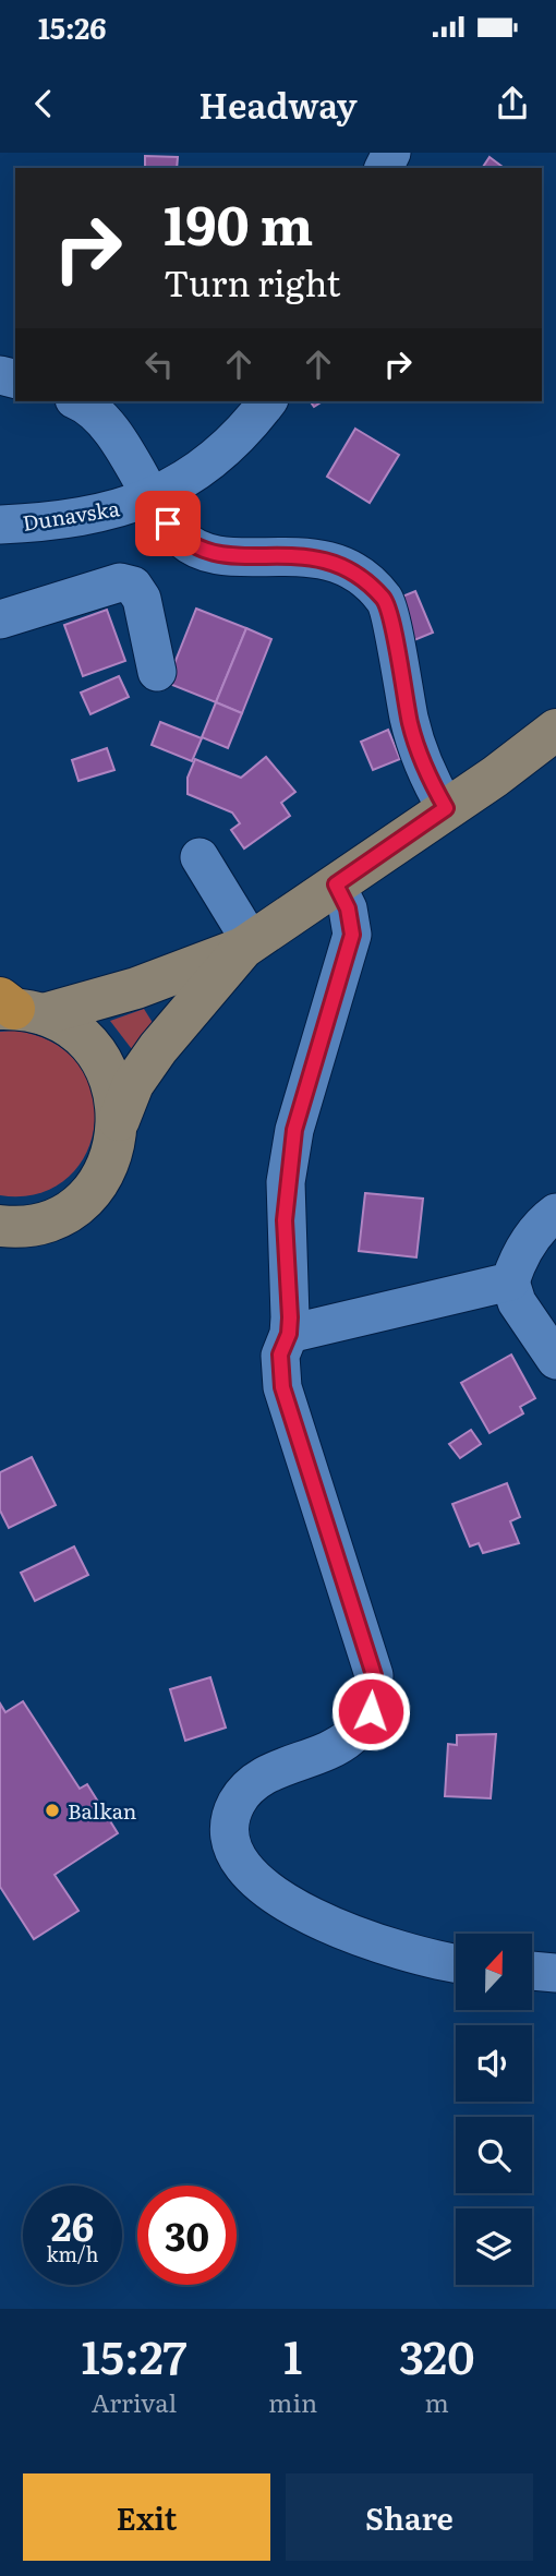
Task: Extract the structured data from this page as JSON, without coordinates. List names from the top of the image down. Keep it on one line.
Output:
{"streets":{"street":["Dunavska"]},"places":["Balkan"],"north":"top","page":{"status":"15:26","header":"Headway","turn":["190 m","Turn right"],"speed":"26 km/h","limit":"30","eta":["15:27","Arrival","1","min","320","m"],"buttons":["Exit","Share"]}}
